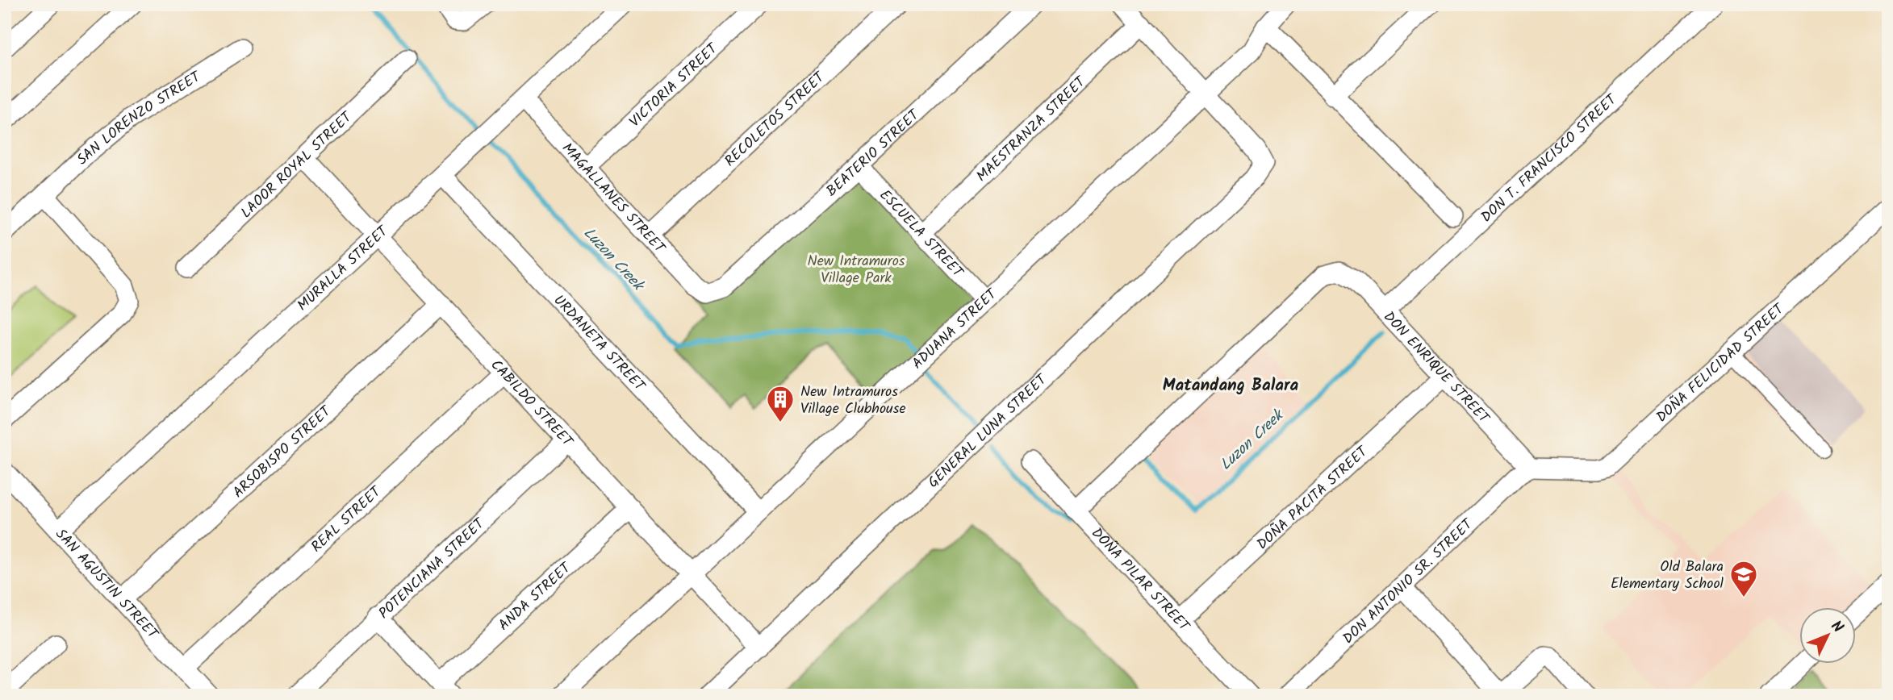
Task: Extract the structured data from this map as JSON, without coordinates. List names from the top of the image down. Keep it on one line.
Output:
{"streets":{"street":["VICTORIA STREET","SAN LORENZO STREET","RECOLETOS STREET","MAESTRANZA STREET","BEATERIO STREET","DON T. FRANCISCO STREET","LAOOR ROYAL STREET","MAGALLANES STREET","ESCUELA STREET","MURALLA STREET","ADUANA STREET","URDANETA STREET","DOÑA FELICIDAD STREET","DON ENRIQUE STREET","CABILDO STREET","GENERAL LUNA STREET","ARSOBISPO STREET","DOÑA PACITA STREET","REAL STREET","POTENCIANA STREET","DOÑA PILAR STREET","DON ANTONIO SR. STREET","SAN AGUSTIN STREET","ANDA STREET"]},"crossings":[["VICTORIA STREET","MAGALLANES STREET"],["RECOLETOS STREET","MAGALLANES STREET"],["MAESTRANZA STREET","ESCUELA STREET"],["BEATERIO STREET","MAGALLANES STREET"],["BEATERIO STREET","ESCUELA STREET"],["DON T. FRANCISCO STREET","DON ENRIQUE STREET"],["LAOOR ROYAL STREET","CABILDO STREET"],["MAGALLANES STREET","MURALLA STREET"],["ESCUELA STREET","ADUANA STREET"],["MURALLA STREET","URDANETA STREET"],["MURALLA STREET","CABILDO STREET"],["MURALLA STREET","SAN AGUSTIN STREET"],["ADUANA STREET","URDANETA STREET"],["ADUANA STREET","CABILDO STREET"],["ADUANA STREET","GENERAL LUNA STREET"],["DOÑA FELICIDAD STREET","DON ENRIQUE STREET"],["DOÑA FELICIDAD STREET","DON ANTONIO SR. STREET"],["DON ENRIQUE STREET","DOÑA PACITA STREET"],["DON ENRIQUE STREET","DOÑA PILAR STREET"],["DON ENRIQUE STREET","DON ANTONIO SR. STREET"],["CABILDO STREET","GENERAL LUNA STREET"],["CABILDO STREET","ARSOBISPO STREET"],["CABILDO STREET","REAL STREET"],["CABILDO STREET","POTENCIANA STREET"],["CABILDO STREET","ANDA STREET"],["ARSOBISPO STREET","SAN AGUSTIN STREET"],["DOÑA PACITA STREET","DOÑA PILAR STREET"],["REAL STREET","SAN AGUSTIN STREET"]],"districts":["Matandang Balara"],"water":["Luzon Creek"],"parks":["New Intramuros Village Park"],"places":{"building":["New Intramuros Village Clubhouse"],"school or university":["Old Balara Elementary School"]},"north":"top right"}
